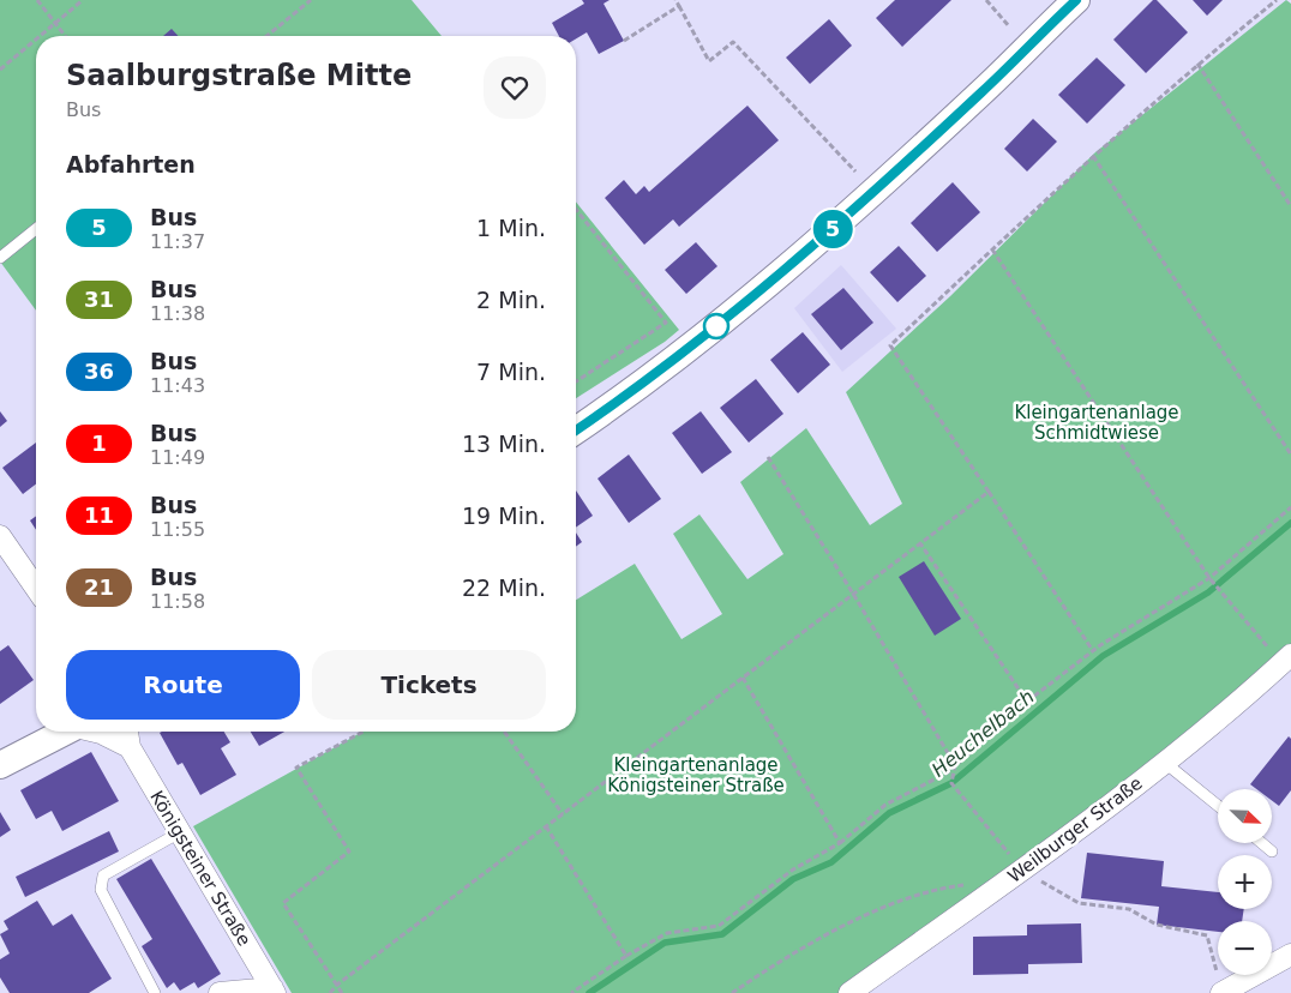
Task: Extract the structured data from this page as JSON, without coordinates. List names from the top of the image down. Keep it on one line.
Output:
{"streets":{"street":["Weilburger Straße","Königsteiner Straße"]},"water":["Heuchelbach"],"parks":["Kleingartenanlage Schmidtwiese","Kleingartenanlage Königsteiner Straße"],"lines":["bus line 5"],"north":"bottom right","page":{"on_map":"5","heading":[["Saalburgstraße Mitte","Bus"],"Abfahrten"],"list":[{"mark":"5","name":"Bus","note":"11:37","value":"1 Min."},{"mark":"31","name":"Bus","note":"11:38","value":"2 Min."},{"mark":"36","name":"Bus","note":"11:43","value":"7 Min."},{"mark":"1","name":"Bus","note":"11:49","value":"13 Min."},{"mark":"11","name":"Bus","note":"11:55","value":"19 Min."},{"mark":"21","name":"Bus","note":"11:58","value":"22 Min."}],"buttons":["Route","Tickets"],"map_buttons":["+","−"]}}
